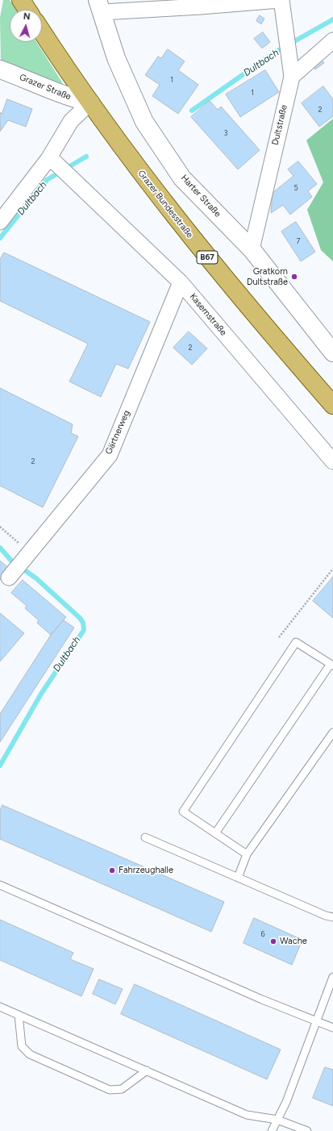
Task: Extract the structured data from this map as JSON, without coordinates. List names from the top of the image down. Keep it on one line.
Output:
{"streets":{"main road":["Grazer Bundesstraße","B67"],"street":["Grazer Straße","Dultstraße","Harter Straße","Kasernstraße","Gärtnerweg"]},"crossings":[["Grazer Straße","Grazer Bundesstraße"],["Dultstraße","Harter Straße"],["Kasernstraße","Gärtnerweg"]],"water":["Dultbach"],"places":["Gratkorn Dultstraße","Fahrzeughalle","Wache"],"house_numbers":["1","1","2","3","5","7","2","2","6"],"north":"top"}
